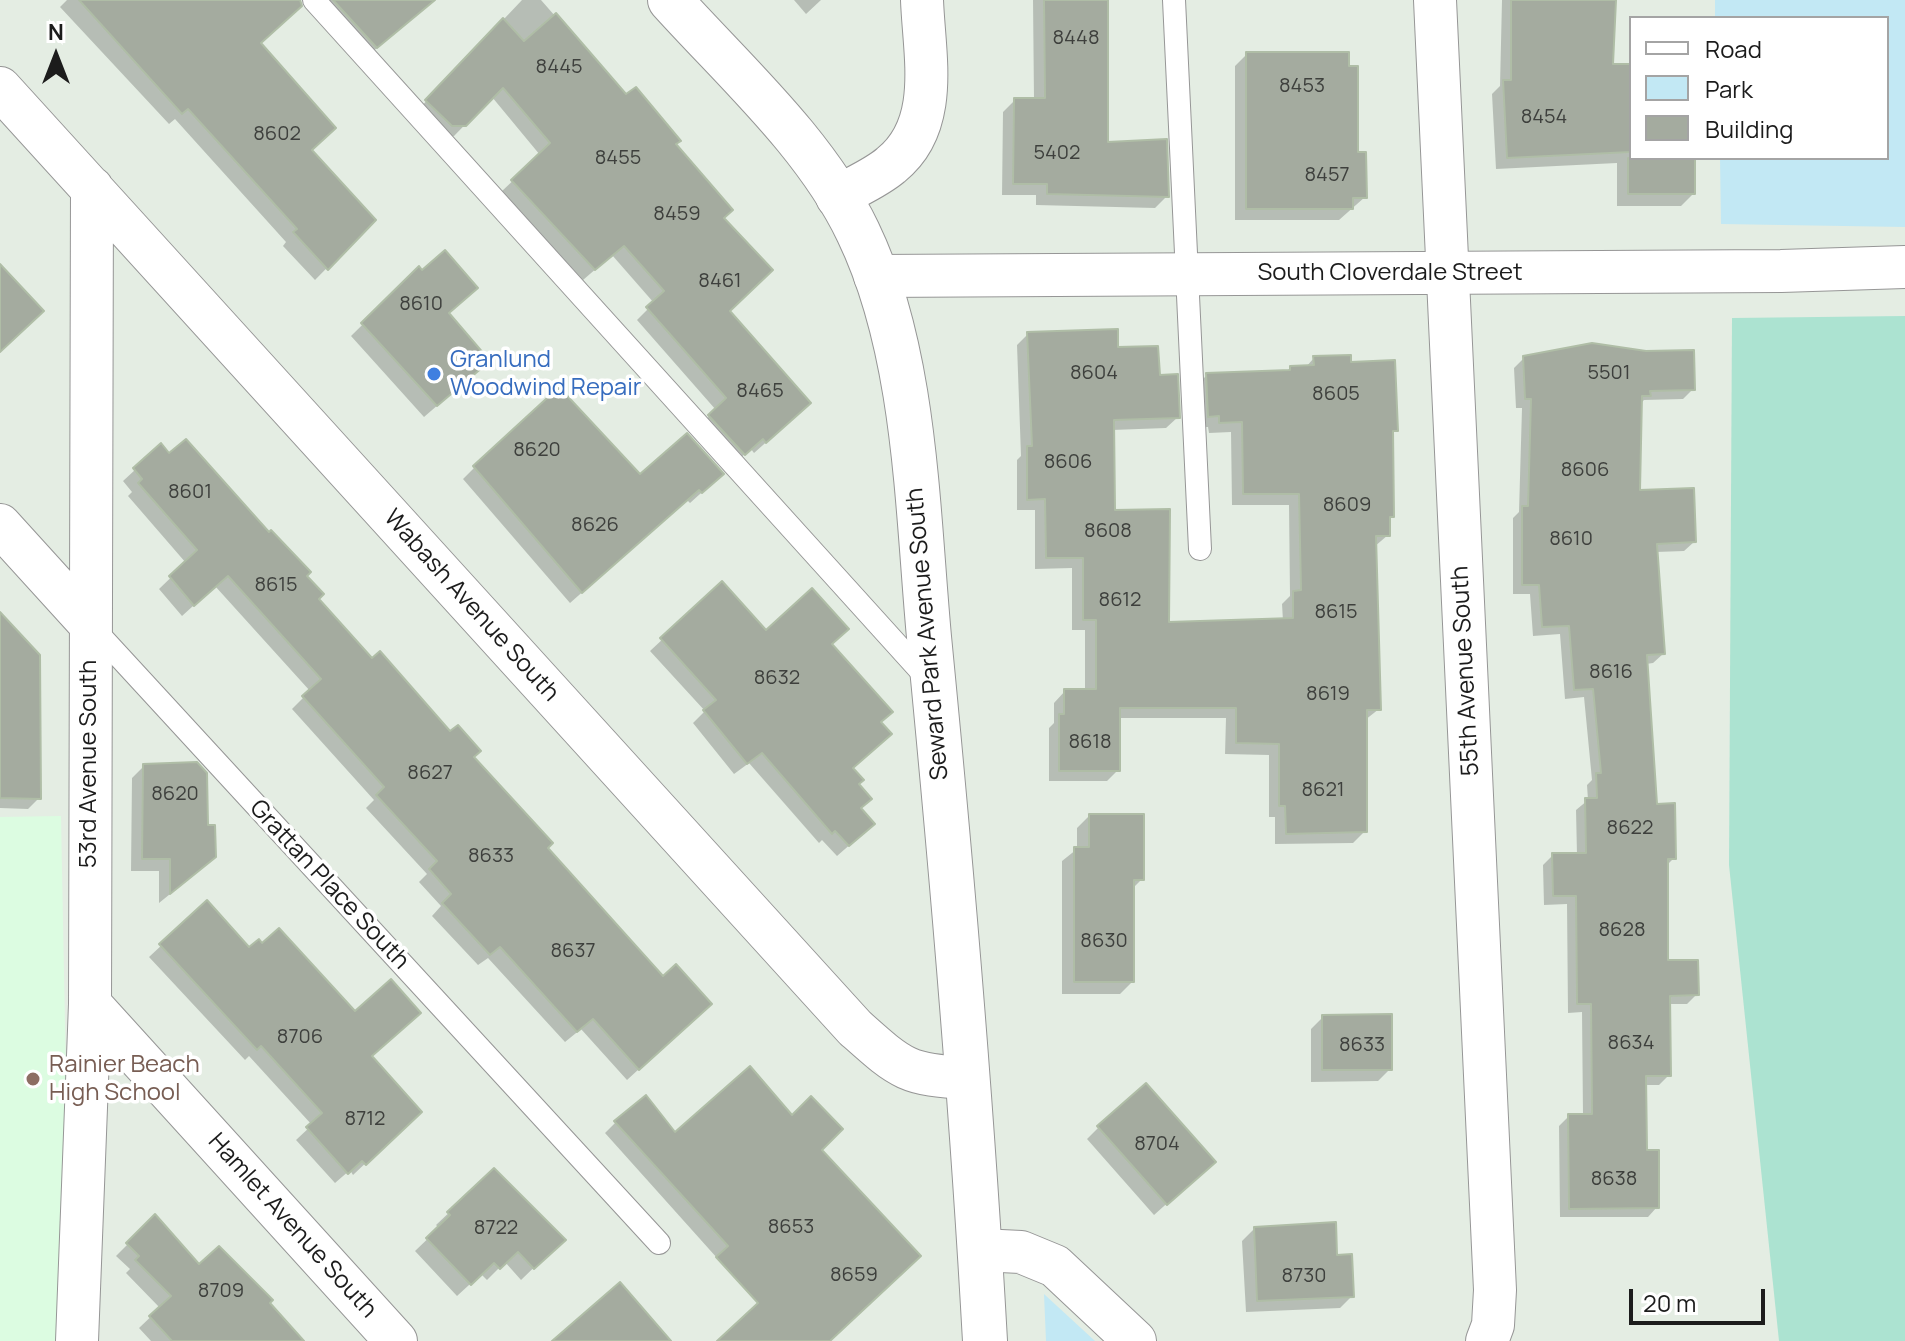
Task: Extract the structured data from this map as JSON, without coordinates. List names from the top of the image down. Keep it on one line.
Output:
{"streets":{"street":["South Cloverdale Street","Wabash Avenue South","Seward Park Avenue South","55th Avenue South","53rd Avenue South","Grattan Place South","Hamlet Avenue South"]},"crossings":[["South Cloverdale Street","Seward Park Avenue South"],["South Cloverdale Street","55th Avenue South"],["Wabash Avenue South","Seward Park Avenue South"],["Wabash Avenue South","53rd Avenue South"],["53rd Avenue South","Grattan Place South"],["53rd Avenue South","Hamlet Avenue South"]],"places":["Granlund Woodwind Repair","Rainier Beach High School"],"house_numbers":["8448","8445","8453","8454","8602","5402","8455","8457","8459","8461","8610","8604","5501","8465","8605","8620","8606","8606","8601","8609","8626","8608","8610","8615","8612","8615","8616","8632","8619","8618","8627","8621","8620","8622","8633","8628","8630","8637","8706","8634","8633","8712","8704","8638","8653","8722","8659","8730","8709"],"legend":["Road","Park","Building"],"scale_bar":"20 m","north":"top"}
